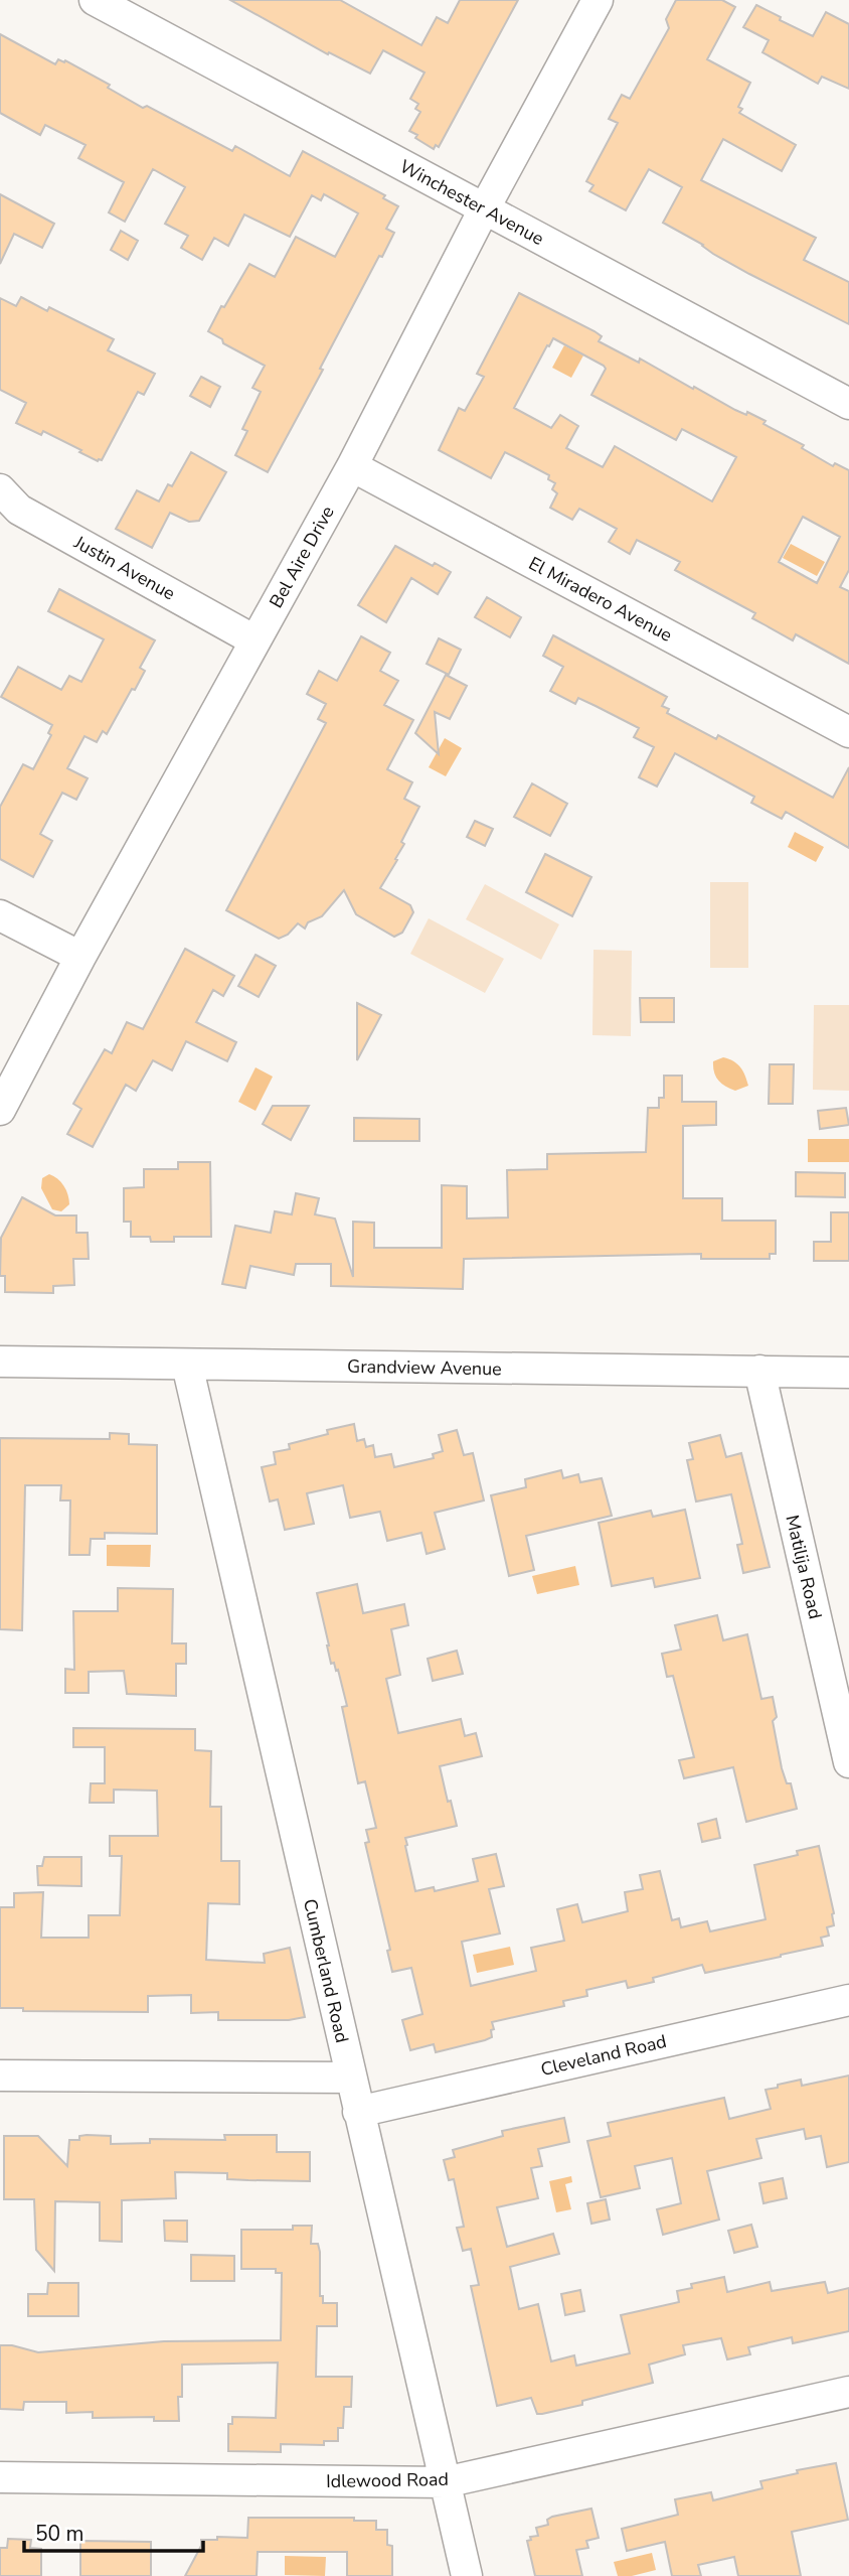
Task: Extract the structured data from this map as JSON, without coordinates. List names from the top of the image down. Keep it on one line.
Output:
{"streets":{"street":["Winchester Avenue","Bel Aire Drive","Justin Avenue","El Miradero Avenue","Grandview Avenue","Matilija Road","Cumberland Road","Cleveland Road","Idlewood Road"]},"crossings":[["Winchester Avenue","Bel Aire Drive"],["Bel Aire Drive","Justin Avenue"],["Bel Aire Drive","El Miradero Avenue"],["Grandview Avenue","Matilija Road"],["Grandview Avenue","Cumberland Road"],["Cumberland Road","Cleveland Road"],["Cumberland Road","Idlewood Road"]],"scale_bar":"50 m"}
